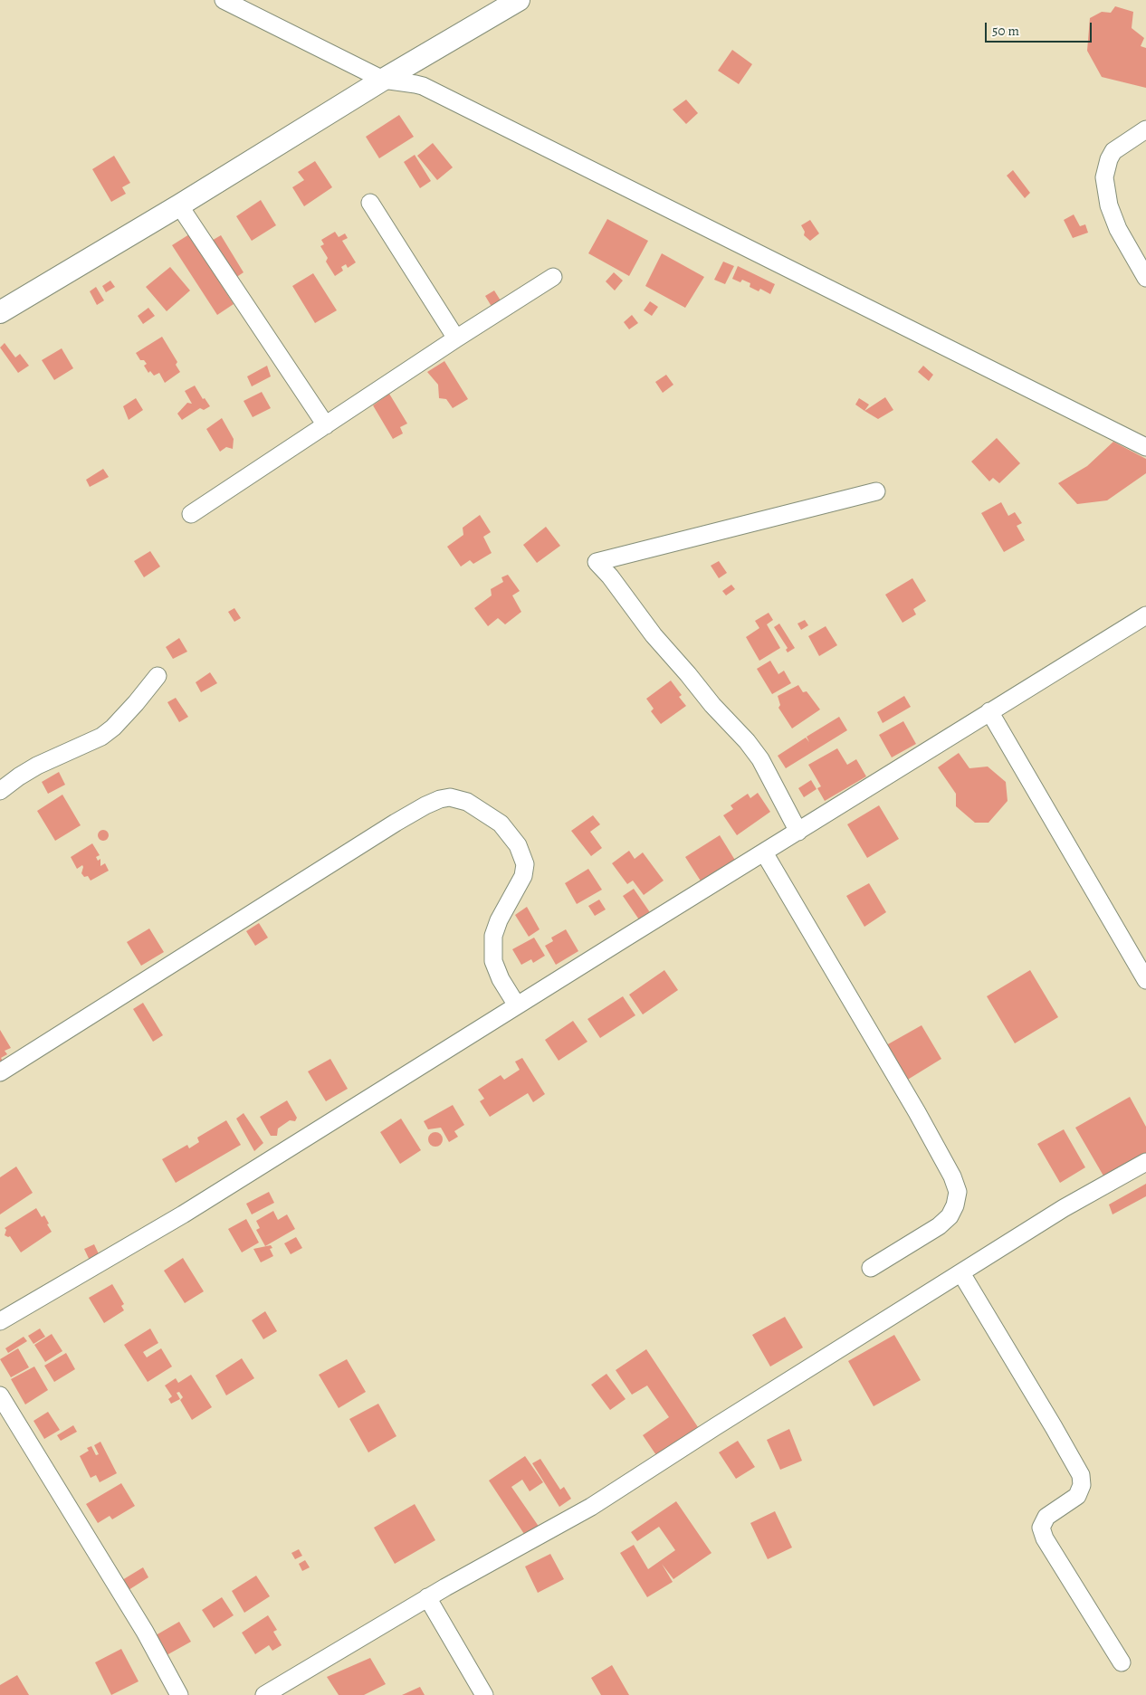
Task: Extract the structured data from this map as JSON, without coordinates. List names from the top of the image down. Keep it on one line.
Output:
{"scale_bar":"50 m"}
